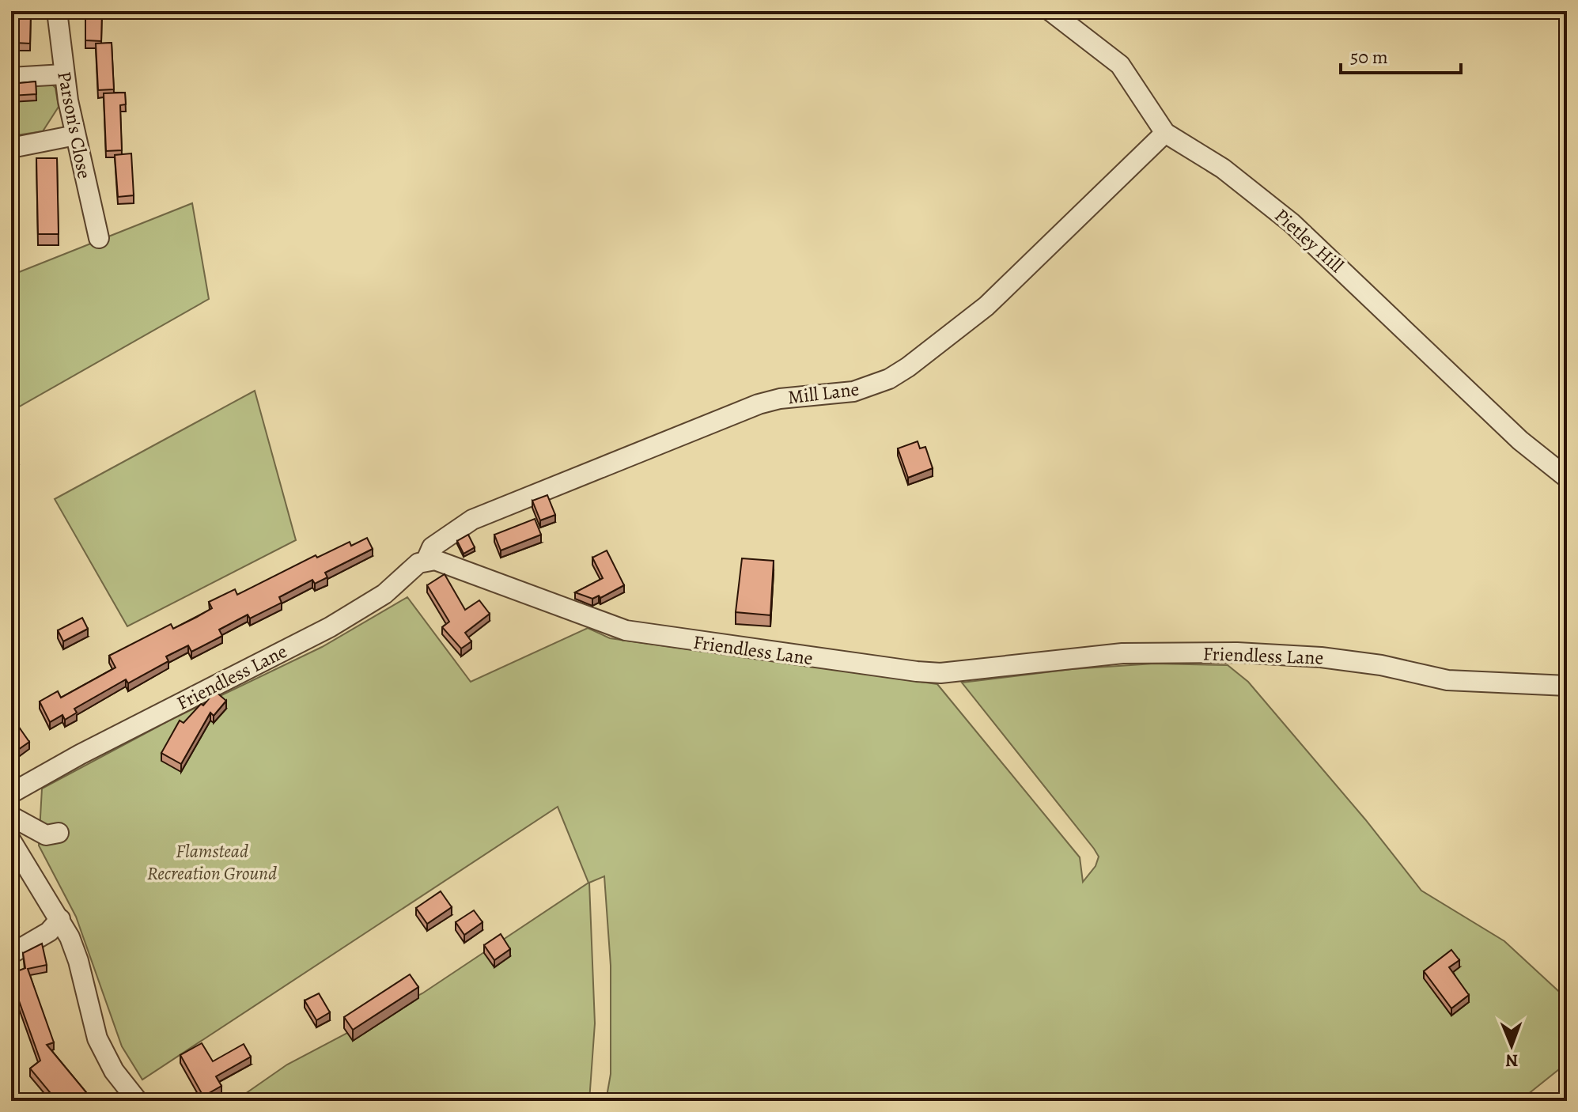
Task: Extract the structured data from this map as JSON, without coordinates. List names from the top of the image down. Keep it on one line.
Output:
{"streets":{"street":["Parson's Close","Pietley Hill","Mill Lane","Friendless Lane"]},"crossings":[["Pietley Hill","Mill Lane"],["Mill Lane","Friendless Lane"]],"parks":["Flamstead Recreation Ground"],"scale_bar":"50 m","north":"bottom"}
